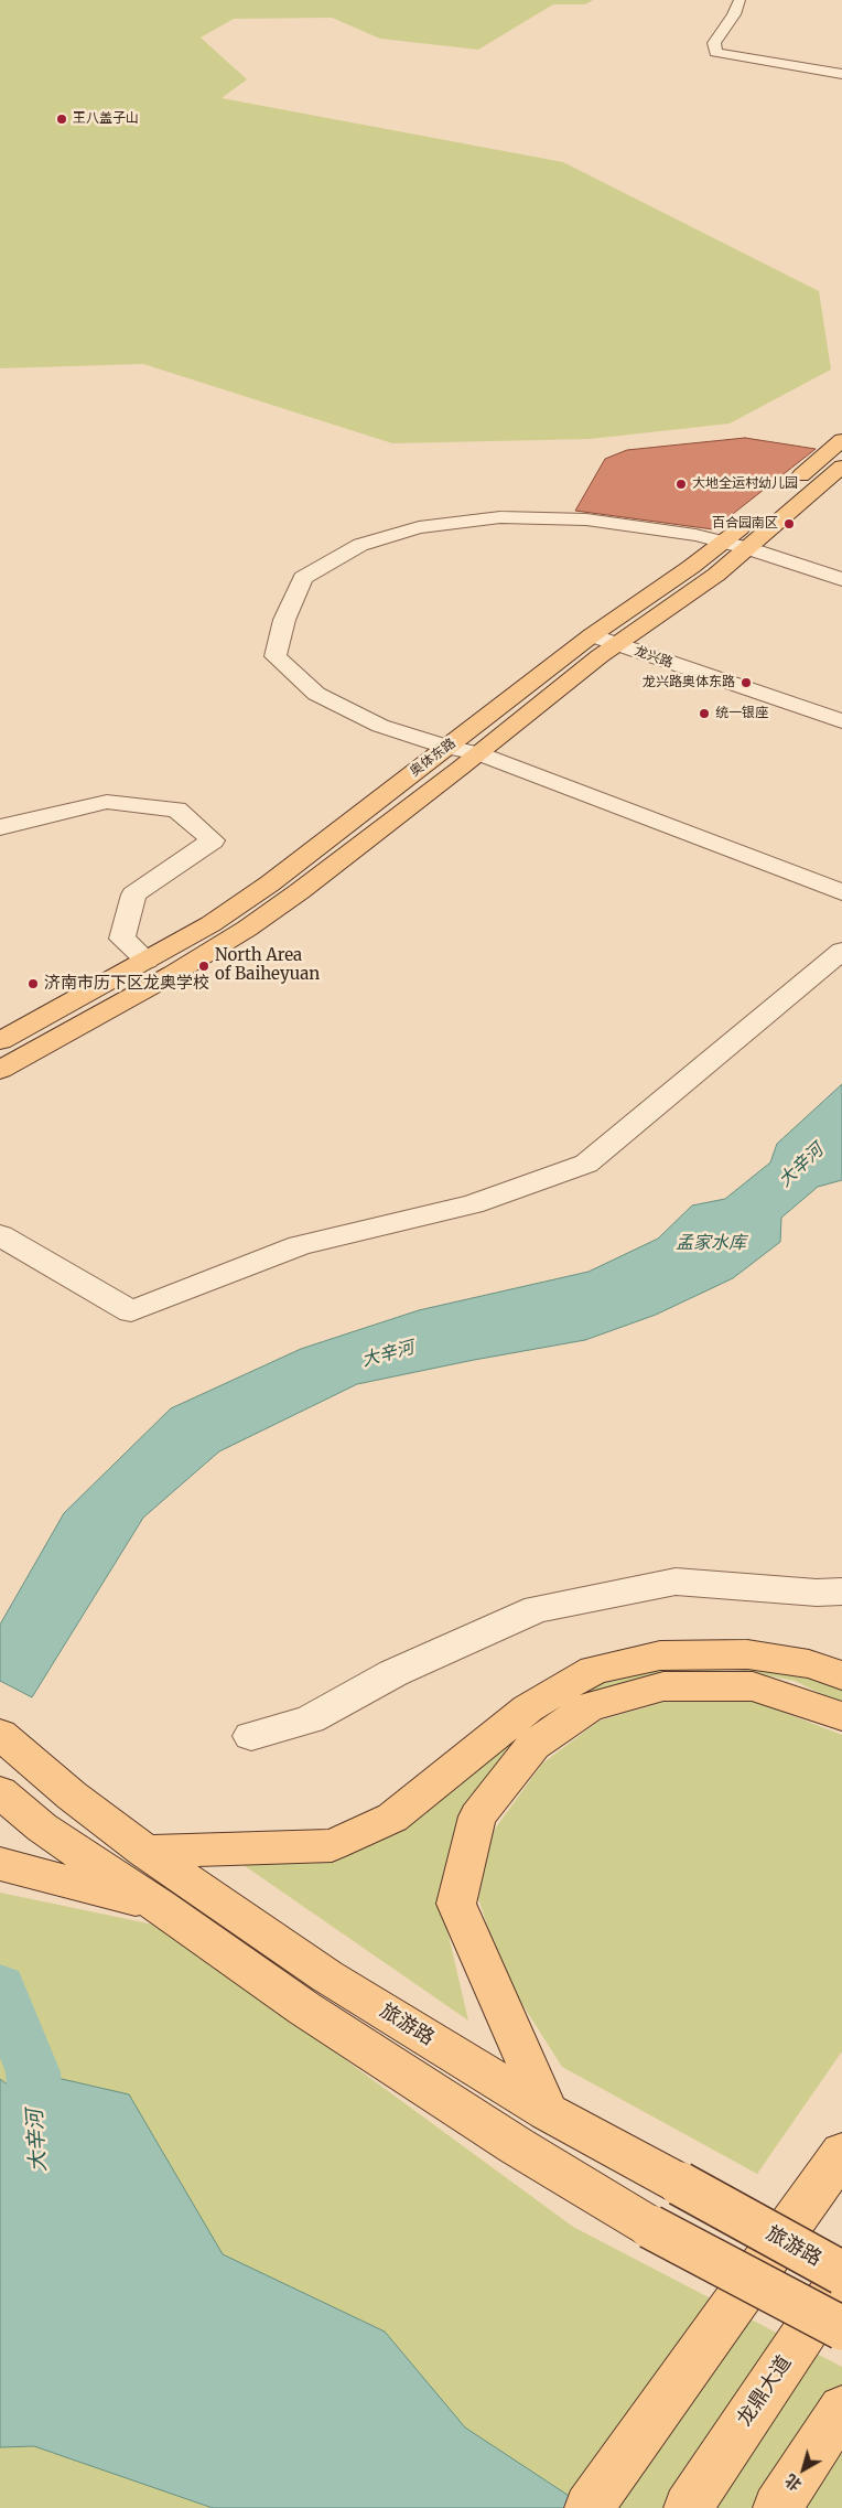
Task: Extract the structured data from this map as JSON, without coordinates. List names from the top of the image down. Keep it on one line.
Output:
{"streets":{"main road":["奥体东路","旅游路","龙鼎大道"],"street":["龙兴路"]},"crossings":[["龙兴路","奥体东路"],["旅游路","龙鼎大道"]],"water":["大辛河","孟家水库"],"places":["王八盖子山","大地全运村幼儿园","百合园南区","龙兴路奥体东路","统一银座","North Area of Baiheyuan","济南市历下区龙奥学校"],"north":"bottom left"}
